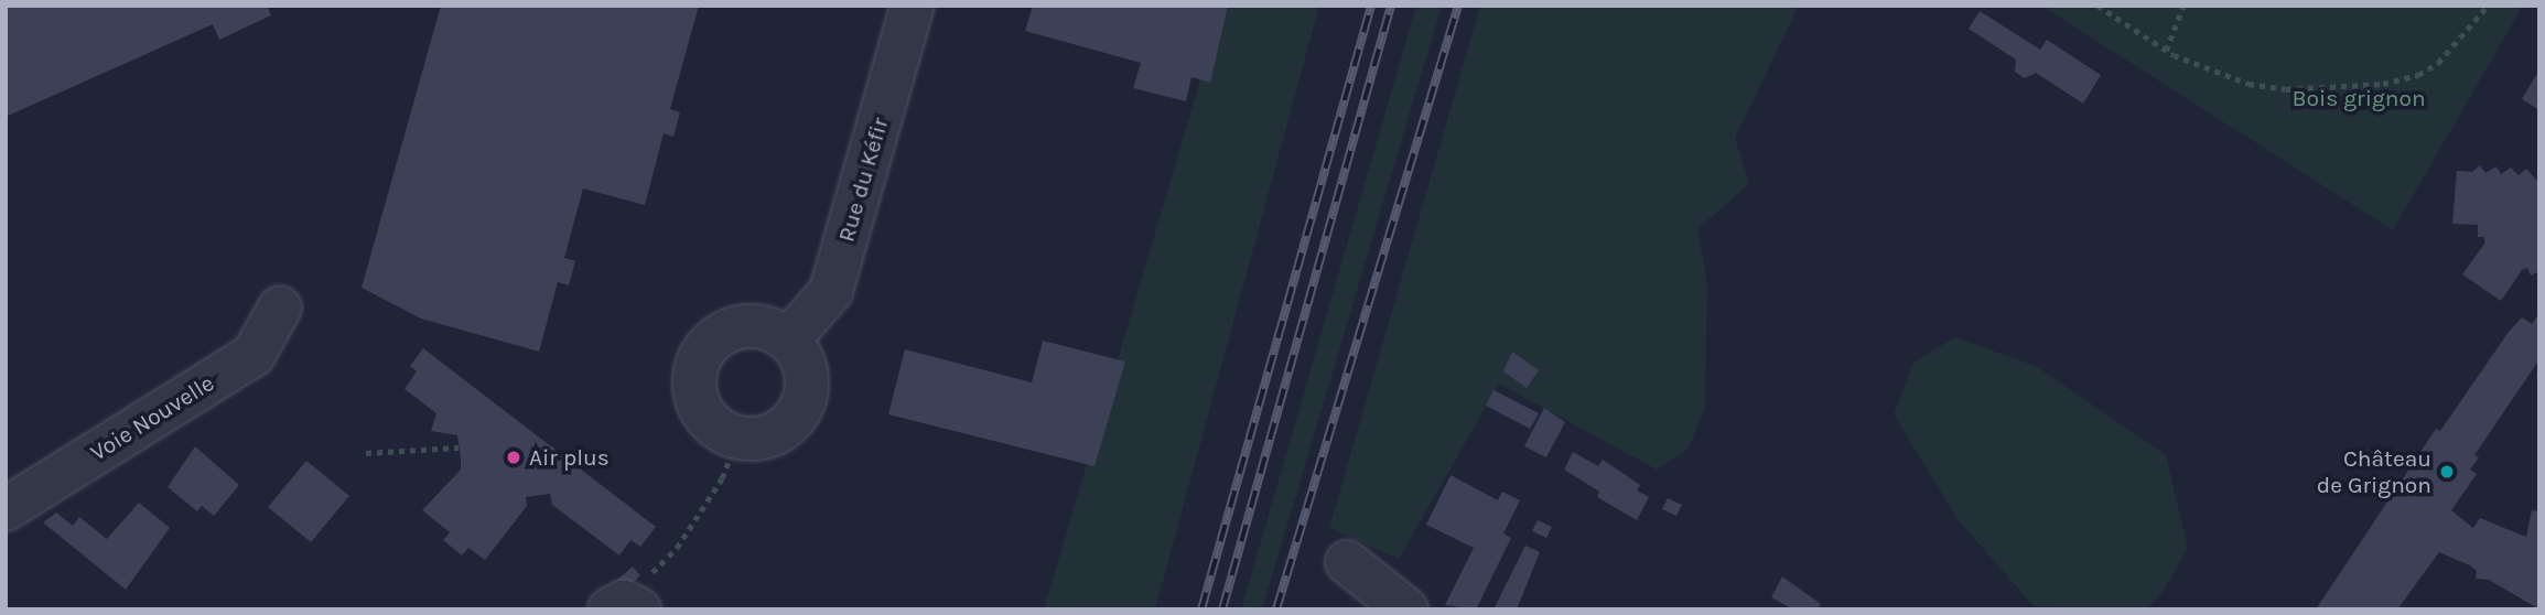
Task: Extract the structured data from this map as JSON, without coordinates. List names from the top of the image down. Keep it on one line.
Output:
{"streets":{"street":["Rue du Kéfir","Voie Nouvelle"]},"parks":["Bois grignon"],"places":["Air plus","Château de Grignon"]}
